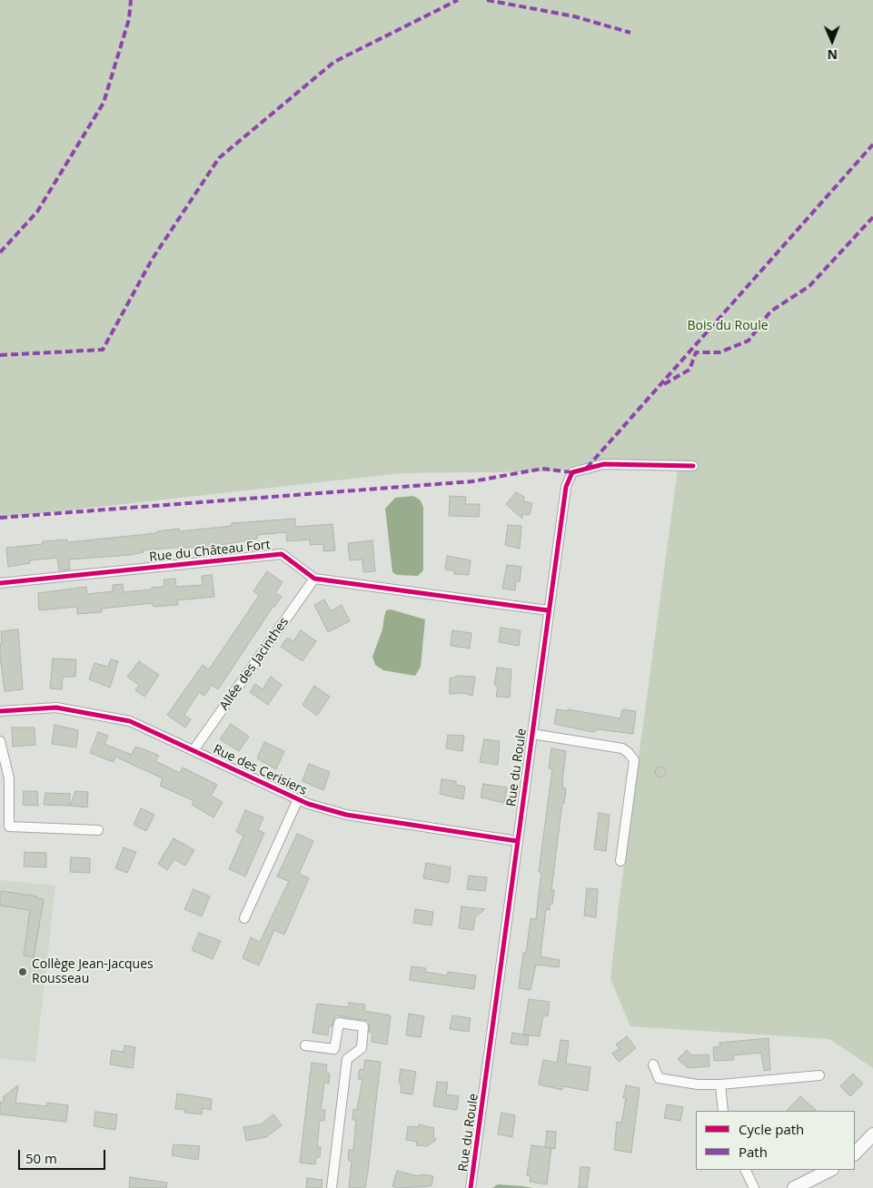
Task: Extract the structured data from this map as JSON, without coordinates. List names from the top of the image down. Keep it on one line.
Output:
{"streets":{"street":["Rue du Château Fort","Allée des Jacinthes","Rue du Roule","Rue des Cerisiers"]},"crossings":[["Rue du Château Fort","Allée des Jacinthes"],["Rue du Château Fort","Rue du Roule"],["Allée des Jacinthes","Rue des Cerisiers"],["Rue du Roule","Rue des Cerisiers"]],"parks":["Bois du Roule"],"places":["Collège Jean-Jacques Rousseau"],"legend":["Cycle path","Path"],"scale_bar":"50 m","north":"bottom"}
